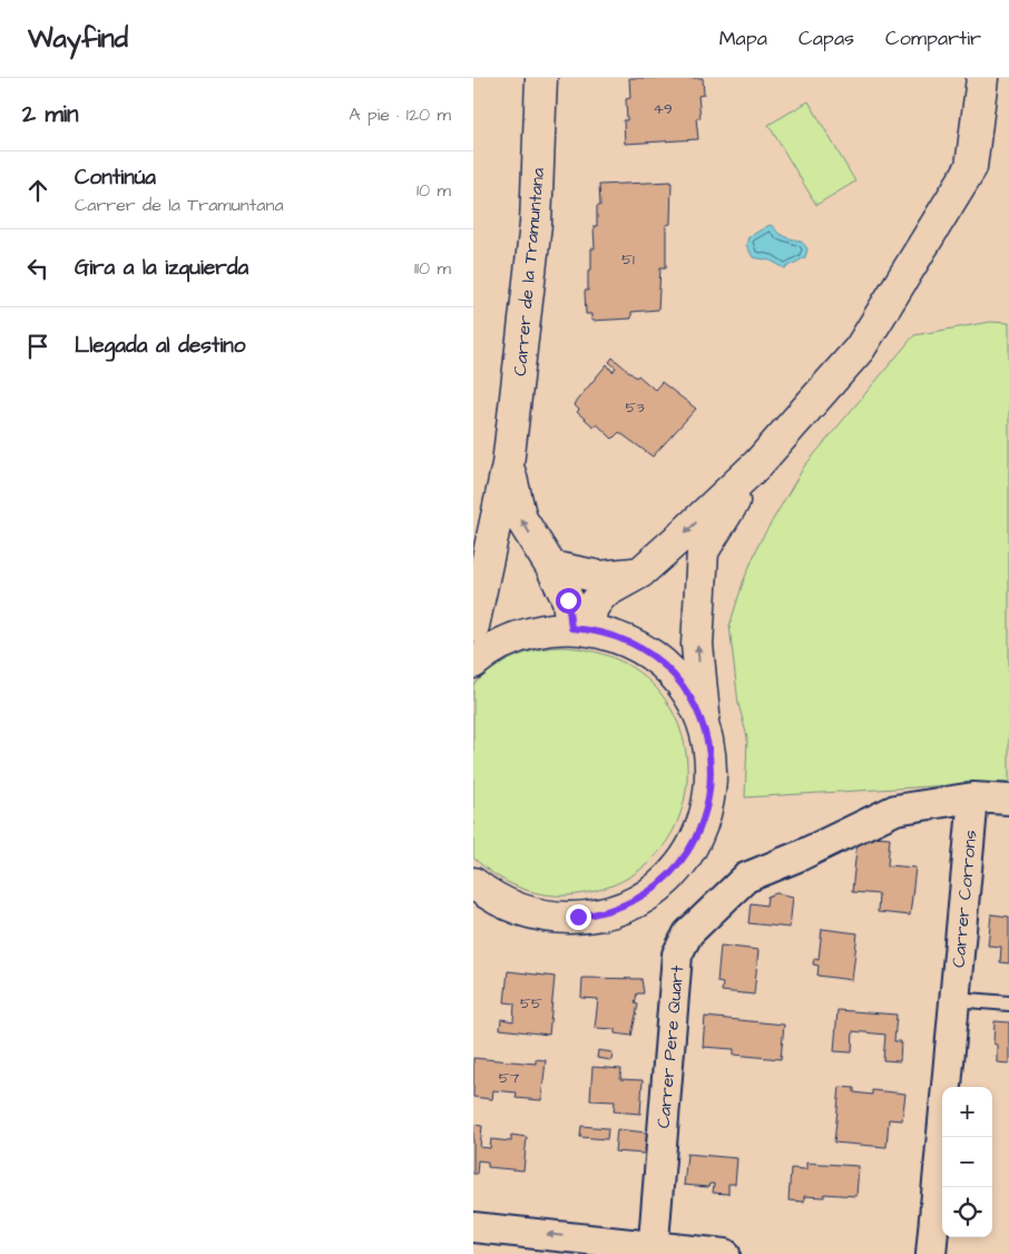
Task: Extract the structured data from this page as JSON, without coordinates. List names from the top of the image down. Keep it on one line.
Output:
{"streets":{"main road":["Carrer de la Tramuntana"],"street":["Carrer Corrons","Carrer Pere Quart"]},"crossings":[["Carrer Corrons","Carrer Pere Quart"]],"house_numbers":["49","51","53","55","57"],"page":{"header":"Wayfind","nav":["Mapa","Capas","Compartir"],"heading":["2 min","A pie · 120 m"],"list":[["Continúa","Carrer de la Tramuntana","10 m"],["Gira a la izquierda","110 m"],"Llegada al destino"],"map_buttons":["+","−"]}}
